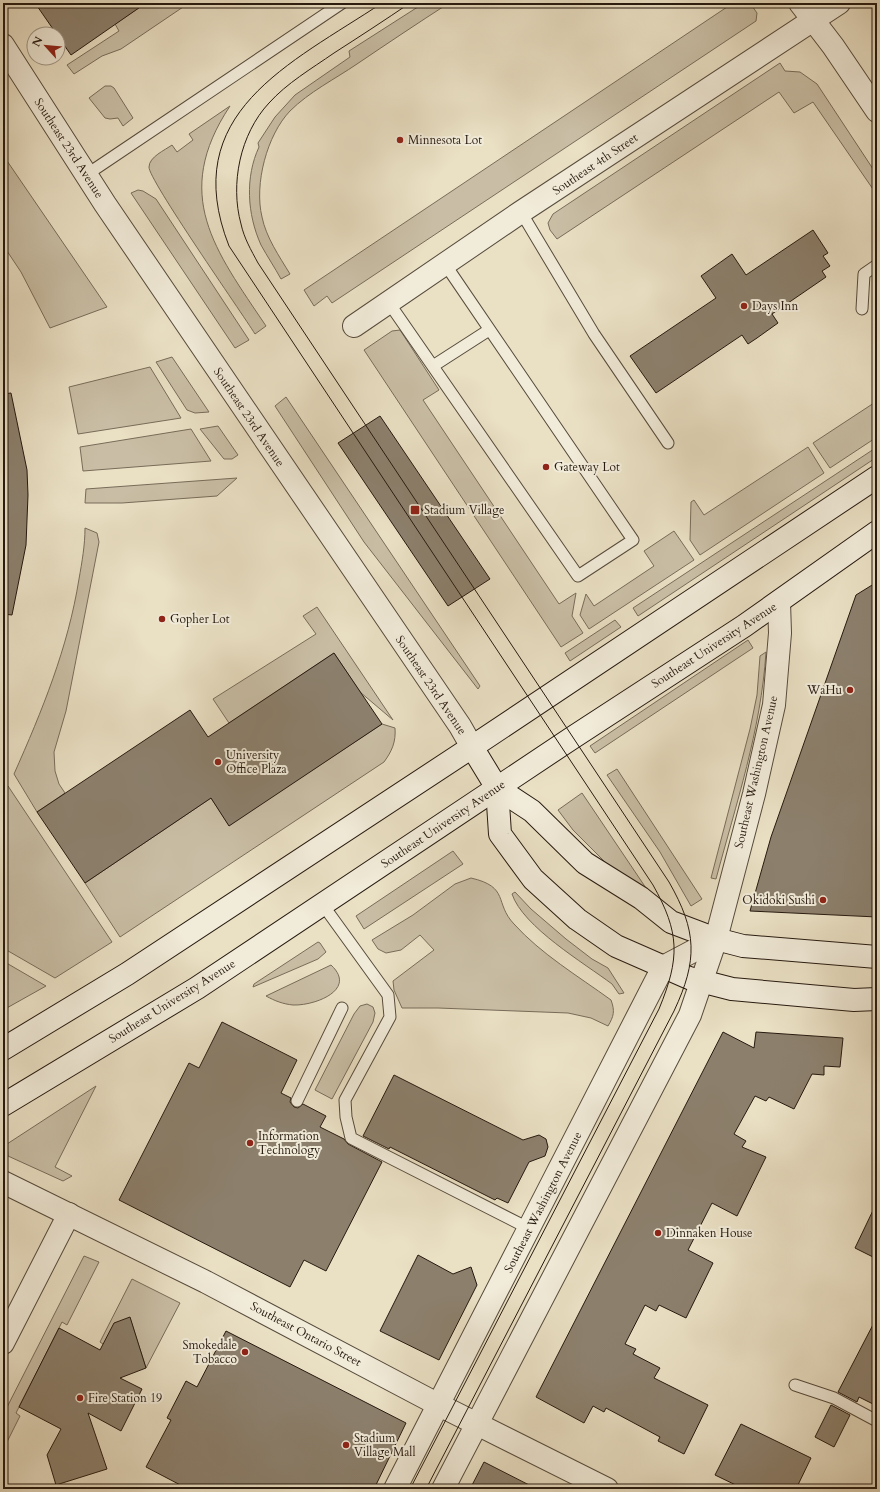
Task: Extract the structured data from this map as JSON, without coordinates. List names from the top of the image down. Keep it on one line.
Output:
{"streets":{"street":["Southeast 23rd Avenue","Southeast 4th Street","Southeast University Avenue","Southeast Washington Avenue","Southeast Ontario Street"]},"crossings":[["Southeast 23rd Avenue","Southeast University Avenue"],["Southeast University Avenue","Southeast Washington Avenue"],["Southeast Washington Avenue","Southeast Ontario Street"]],"places":{"other":["Minnesota Lot","Days Inn","Gateway Lot","Gopher Lot","WaHu","University Office Plaza","Okidoki Sushi","Information Technology","Dinnaken House","Smokedale Tobacco","Fire Station 19","Stadium Village Mall"],"transit":["Stadium Village"]},"north":"top left"}
